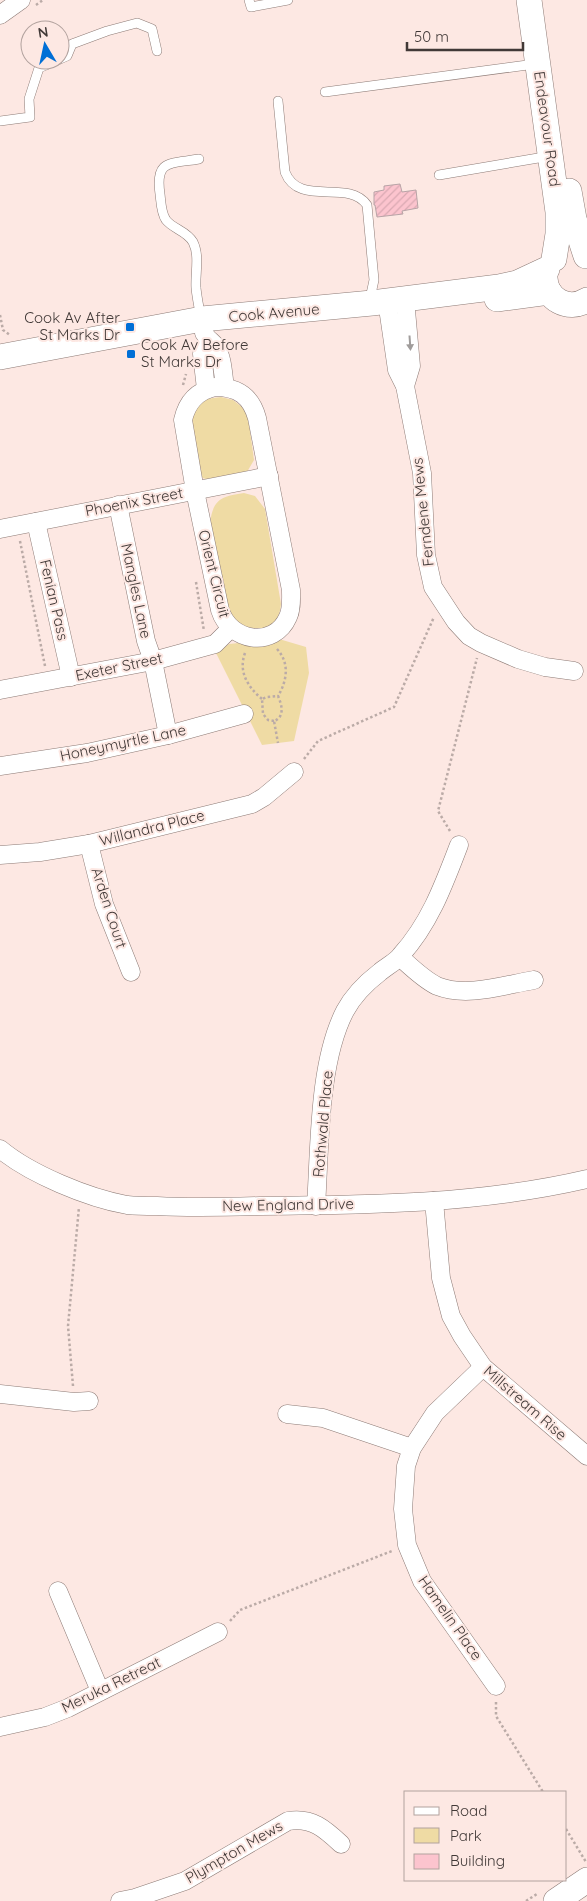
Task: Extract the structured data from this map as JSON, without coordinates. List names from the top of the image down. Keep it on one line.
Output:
{"streets":{"street":["Endeavour Road","Cook Avenue","Phoenix Street","Ferndene Mews","Orient Circuit","Mangles Lane","Fenian Pass","Exeter Street","Honeymyrtle Lane","Willandra Place","Arden Court","Rothwald Place","New England Drive","Millstream Rise","Hamelin Place","Meruka Retreat","Plympton Mews"]},"crossings":[["Endeavour Road","Cook Avenue"],["Cook Avenue","Ferndene Mews"],["Phoenix Street","Orient Circuit"],["Phoenix Street","Mangles Lane"],["Phoenix Street","Fenian Pass"],["Orient Circuit","Exeter Street"],["Mangles Lane","Exeter Street"],["Mangles Lane","Honeymyrtle Lane"],["Fenian Pass","Exeter Street"],["Willandra Place","Arden Court"],["Rothwald Place","New England Drive"],["New England Drive","Millstream Rise"],["Millstream Rise","Hamelin Place"]],"places":{"transit":["Cook Av After St Marks Dr","Cook Av Before St Marks Dr"]},"legend":["Road","Park","Building"],"scale_bar":"50 m","north":"top"}
